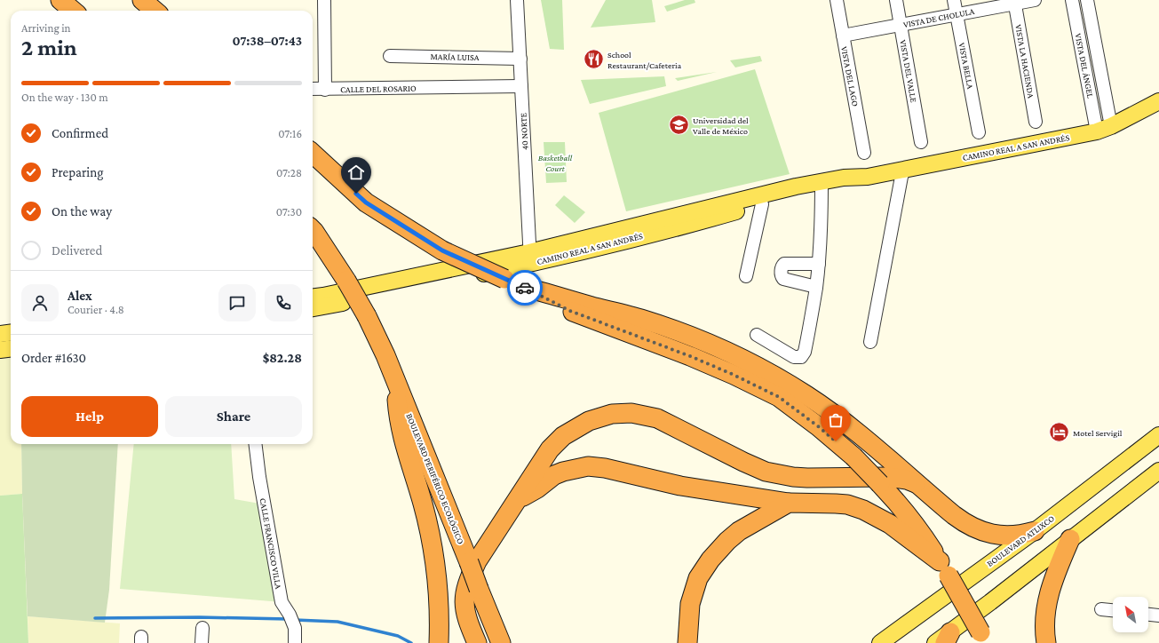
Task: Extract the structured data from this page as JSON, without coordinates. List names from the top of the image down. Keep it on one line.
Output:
{"streets":{"highway":["BOULEVARD PERIFÉRICO ECOLÓGICO"],"main road":["CAMINO REAL A SAN ANDRÉS","BOULEVARD ATLIXCO"],"street":["VISTA DE CHOLULA","MARÍA LUISA","VISTA LA HACIENDA","VISTA BELLA","VISTA DEL ÁNGEL","VISTA DEL VALLE","VISTA DEL LAGO","CALLE DEL ROSARIO","40 NORTE","CALLE FRANCISCO VILLA"]},"crossings":[["VISTA DE CHOLULA","VISTA LA HACIENDA"],["VISTA DE CHOLULA","VISTA BELLA"],["VISTA DE CHOLULA","VISTA DEL VALLE"],["VISTA DE CHOLULA","VISTA DEL LAGO"],["MARÍA LUISA","40 NORTE"],["VISTA DEL ÁNGEL","CAMINO REAL A SAN ANDRÉS"],["CALLE DEL ROSARIO","40 NORTE"],["40 NORTE","CAMINO REAL A SAN ANDRÉS"]],"parks":["Basketball Court"],"places":{"restaurant":["School Restaurant/Cafeteria"],"school or university":["Universidad del Valle de México"],"hotel":["Motel Servigil"]},"north":"top left","page":{"heading":["2 min","Arriving in","07:38–07:43"],"panel":["Alex","Courier · 4.8","Order #1630","$82.28"],"bar":"On the way · 130 m","list":[["Confirmed","07:16"],["Preparing","07:28"],["On the way","07:30"],"Delivered"],"buttons":["Help","Share"]}}
